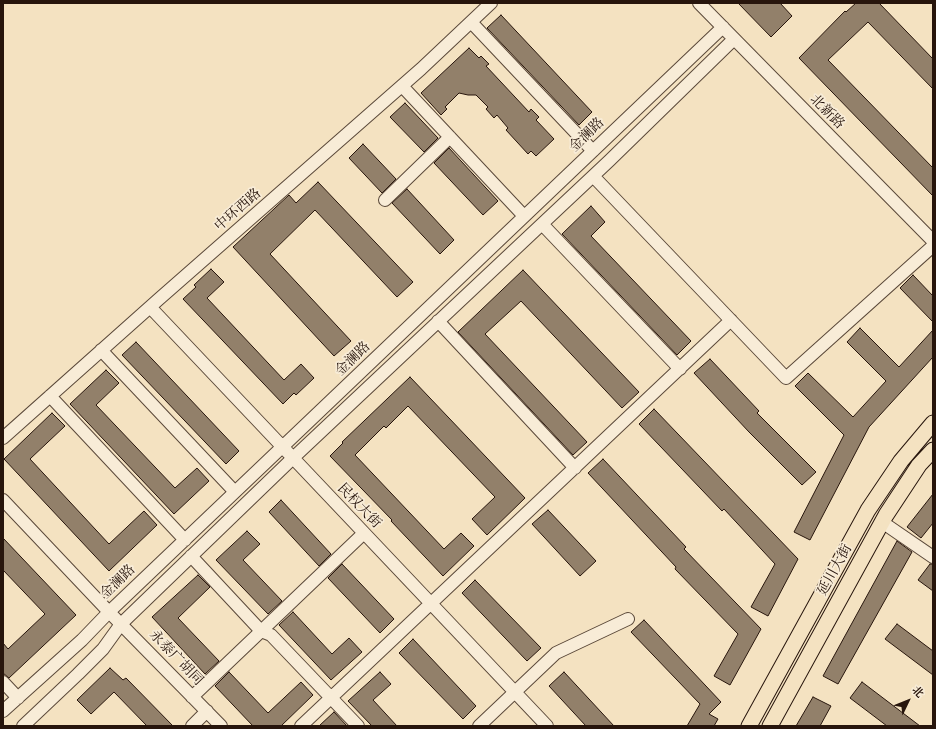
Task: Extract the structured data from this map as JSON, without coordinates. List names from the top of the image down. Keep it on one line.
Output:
{"streets":{"main road":["延川大街"],"street":["北新路","金澜路","中环西路","民权大街","永泰广胡同"]},"crossings":[["北新路","金澜路"],["金澜路","民权大街"],["金澜路","永泰广胡同"],["中环西路","民权大街"]],"north":"top right"}
